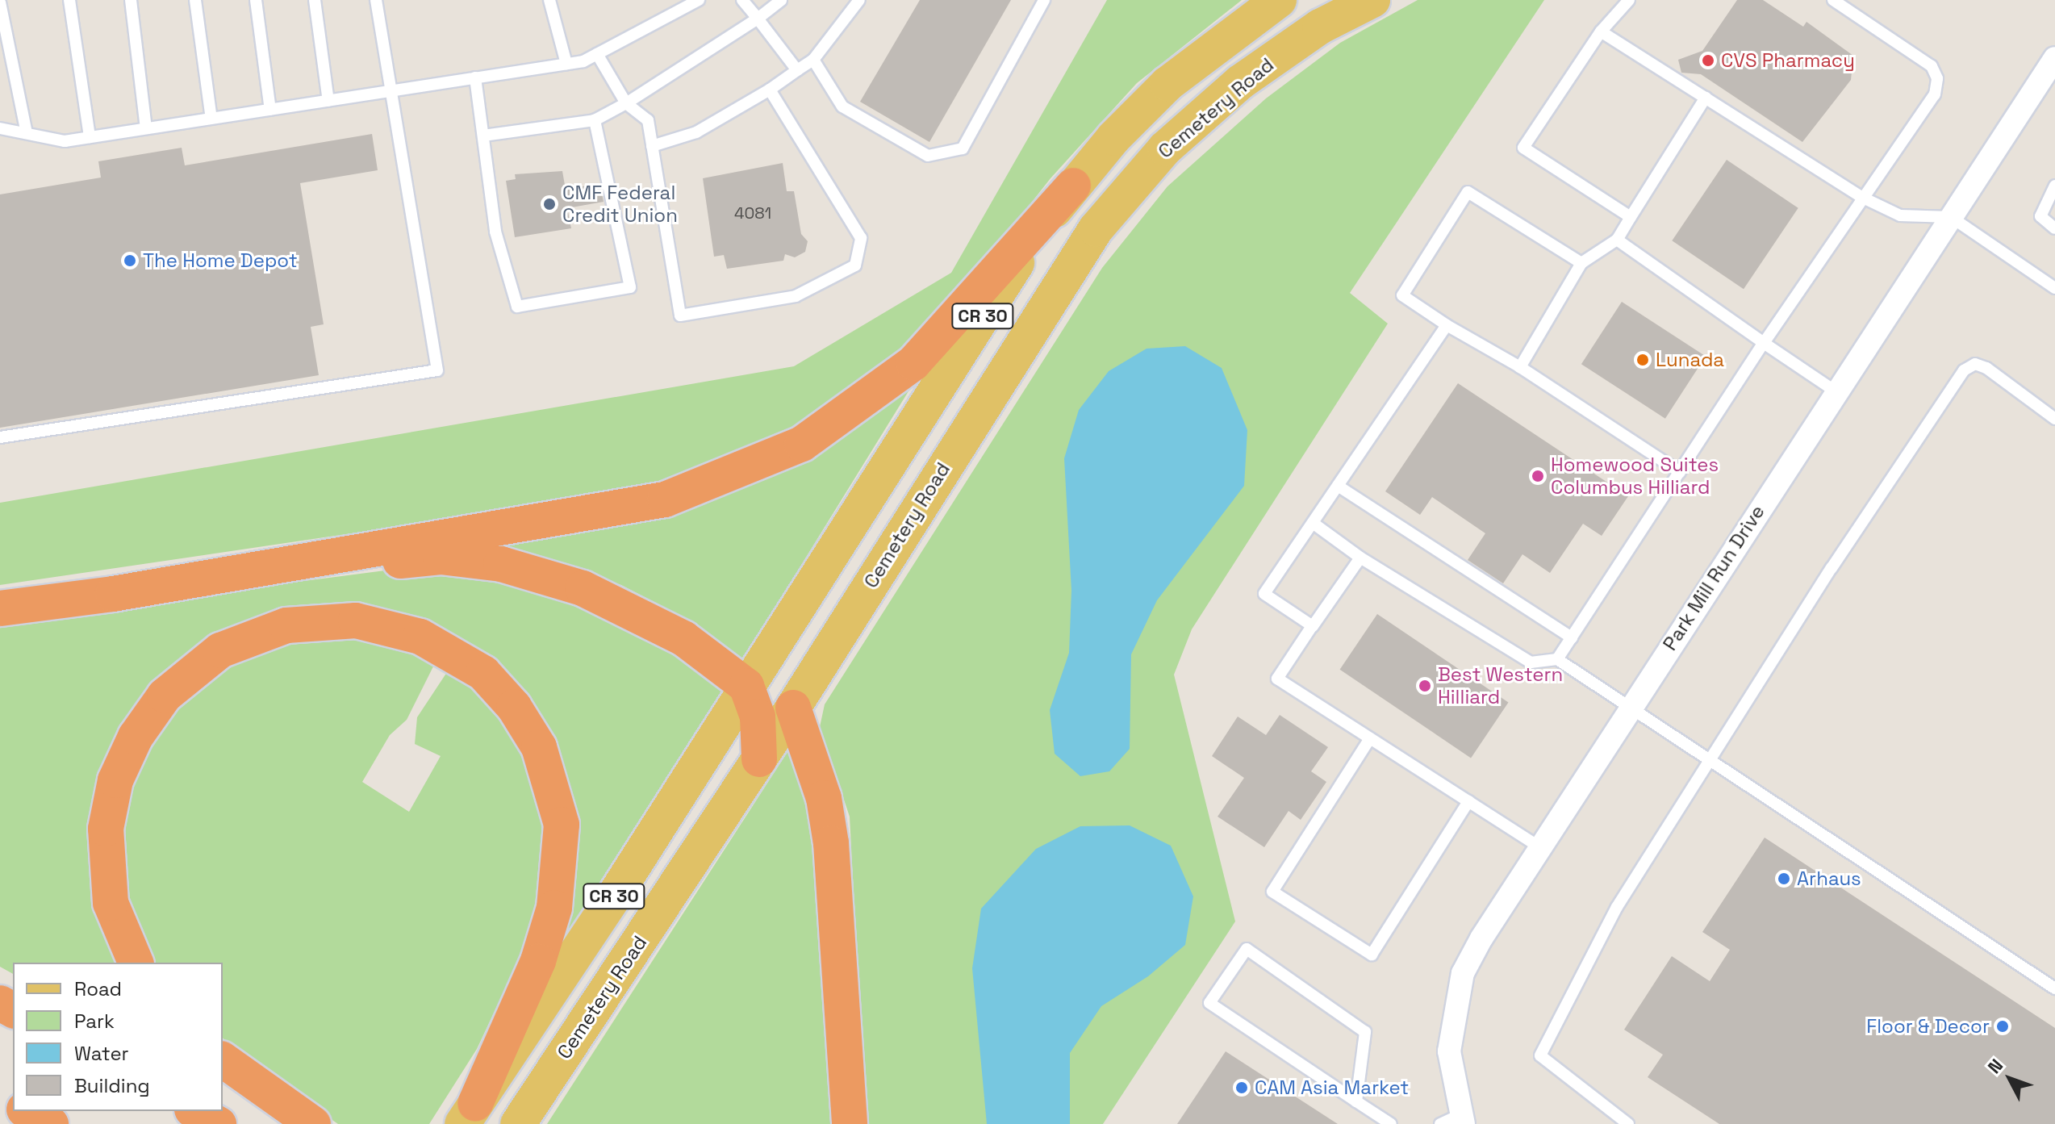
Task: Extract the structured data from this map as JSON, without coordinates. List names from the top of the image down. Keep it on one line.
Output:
{"streets":{"main road":["Cemetery Road","CR 30"],"street":["Park Mill Run Drive"]},"places":["CVS Pharmacy","CMF Federal Credit Union","The Home Depot","Lunada","Homewood Suites Columbus Hilliard","Best Western Hilliard","Arhaus","Floor & Decor","CAM Asia Market"],"house_numbers":["4081"],"legend":["Road","Park","Water","Building"],"north":"top left"}
